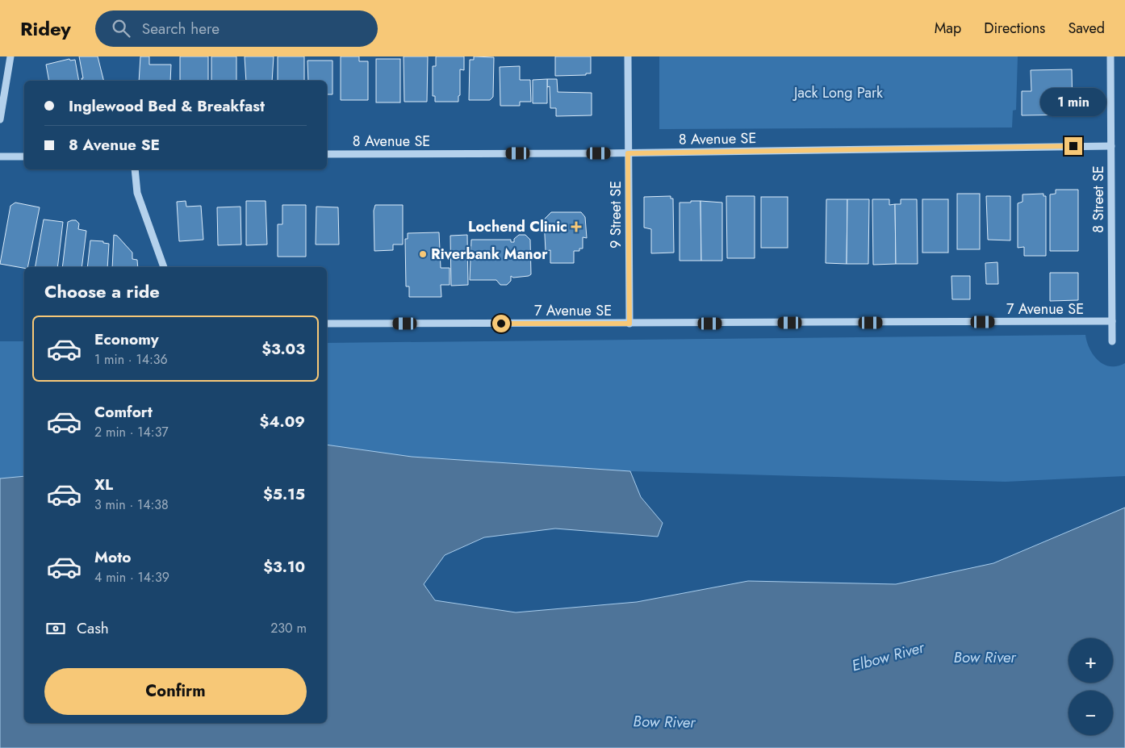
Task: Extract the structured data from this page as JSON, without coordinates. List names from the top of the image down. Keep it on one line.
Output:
{"streets":{"street":["8 Avenue SE","8 Street SE","9 Street SE","7 Avenue SE"]},"crossings":[["8 Avenue SE","8 Street SE"],["8 Avenue SE","9 Street SE"],["8 Street SE","7 Avenue SE"],["9 Street SE","7 Avenue SE"]],"water":["Elbow River","Bow River"],"parks":["Jack Long Park"],"places":{"health":["Lochend Clinic"],"other":["Riverbank Manor"]},"page":{"header":"Ridey","search":"Search here","nav":["Map","Directions","Saved"],"banner":["Inglewood Bed & Breakfast","8 Avenue SE"],"bubble":"1 min","heading":"Choose a ride","list":[{"name":"Economy","note":"1 min · 14:36","value":"$3.03"},{"name":"Comfort","note":"2 min · 14:37","value":"$4.09"},{"name":"XL","note":"3 min · 14:38","value":"$5.15"},{"name":"Moto","note":"4 min · 14:39","value":"$3.10"}],"pay":["Cash","230 m"],"map_buttons":["+","−"],"buttons":"Confirm"}}
